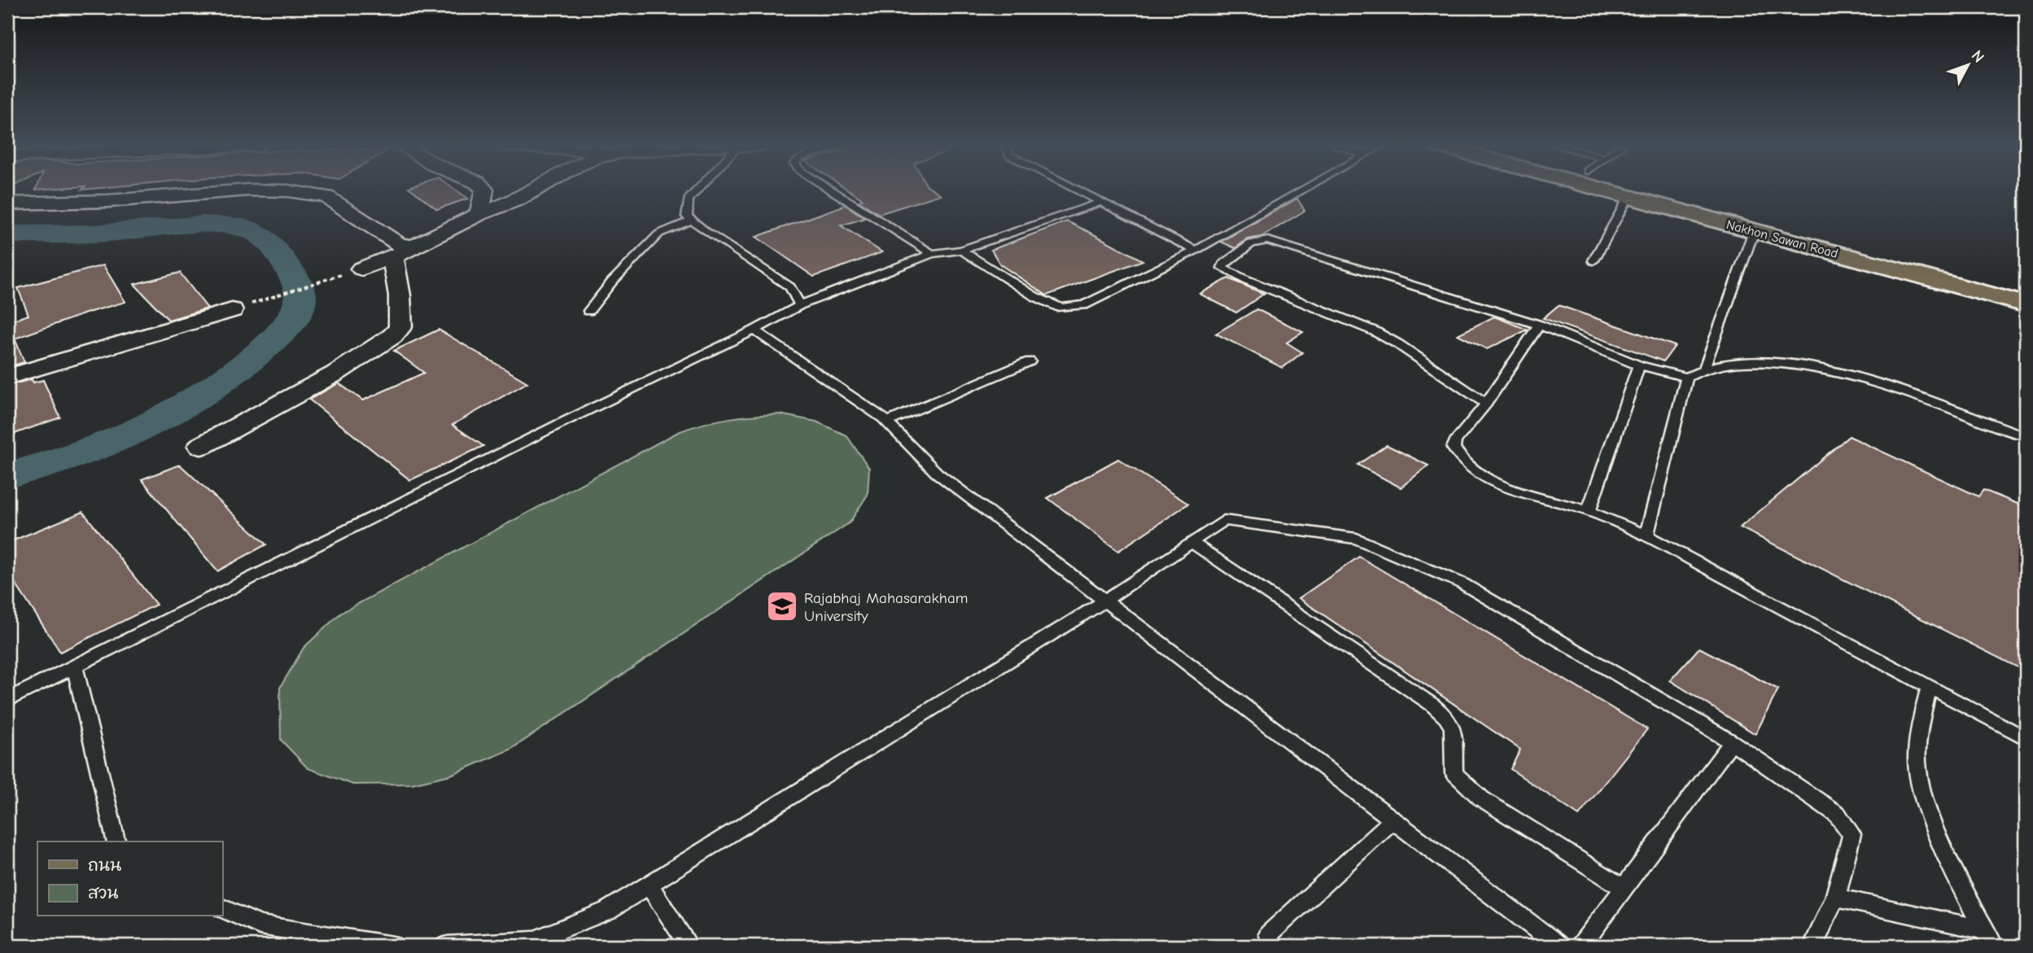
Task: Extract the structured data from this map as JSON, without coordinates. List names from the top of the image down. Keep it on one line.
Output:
{"streets":{"main road":["Nakhon Sawan Road"]},"places":{"school or university":["Rajabhaj Mahasarakham University"]},"legend":["ถนน","สวน"],"north":"top right"}
